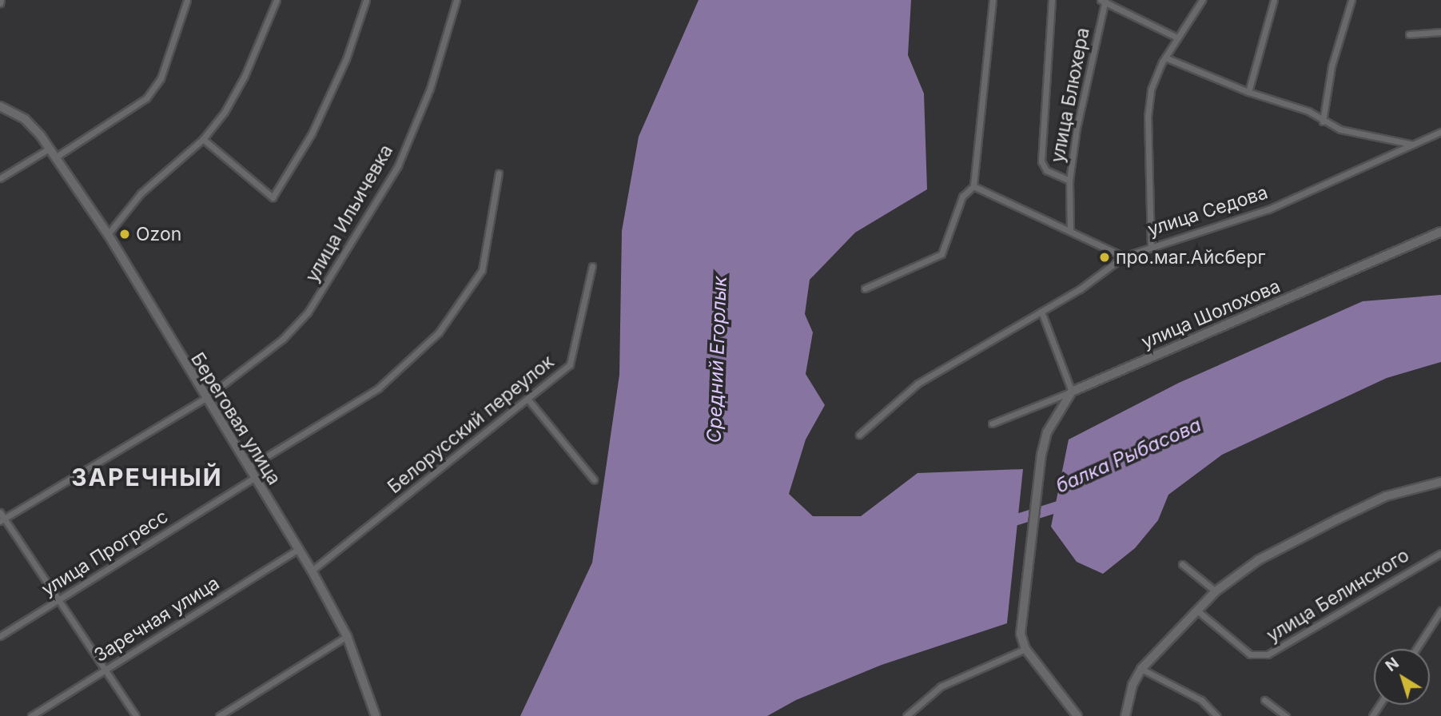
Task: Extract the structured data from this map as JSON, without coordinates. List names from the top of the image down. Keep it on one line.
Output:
{"streets":{"main road":["улица Шолохова","Береговая улица"],"street":["улица Блюхера","улица Седова","улица Ильичевка","Белорусский переулок","улица Прогресс","улица Белинского","Заречная улица"]},"crossings":[["улица Ильичевка","Береговая улица"],["Береговая улица","Белорусский переулок"],["Береговая улица","улица Прогресс"],["Береговая улица","Заречная улица"]],"districts":["ЗАРЕЧНЫЙ"],"water":["Средний Егорлык","балка Рыбасова"],"places":["Ozon","про.маг.Айсберг"],"north":"top left"}
